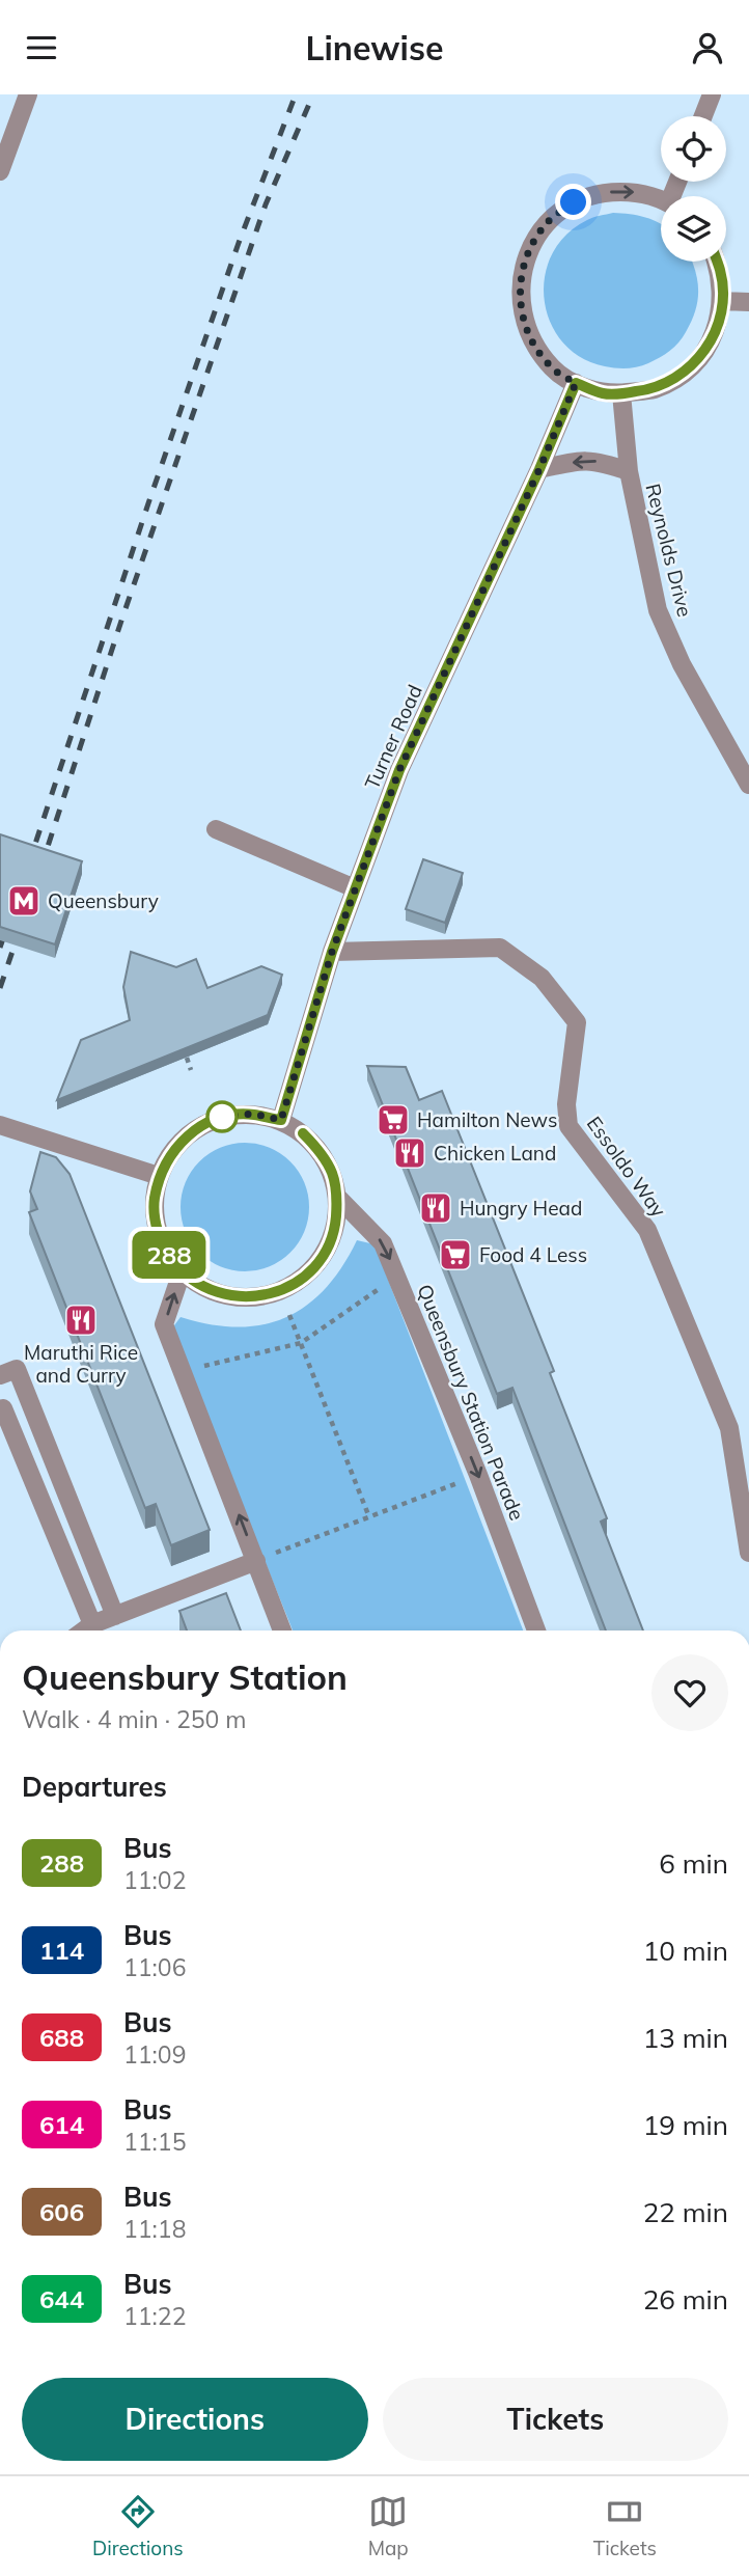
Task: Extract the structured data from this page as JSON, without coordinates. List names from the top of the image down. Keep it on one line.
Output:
{"streets":{"street":["Reynolds Drive","Turner Road","Essoldo Way","Queensbury Station Parade"]},"crossings":[["Turner Road","Essoldo Way"],["Turner Road","Queensbury Station Parade"]],"one_way":["Queensbury Station Parade"],"places":{"metro station":["Queensbury"],"supermarket":["Hamilton News","Food 4 Less"],"restaurant":["Chicken Land","Hungry Head","Maruthi Rice and Curry"]},"lines":["bus line 288"],"page":{"header":"Linewise","on_map":"288","heading":[["Queensbury Station","Walk · 4 min · 250 m"],"Departures"],"list":[{"mark":"288","name":"Bus","note":"11:02","value":"6 min"},{"mark":"114","name":"Bus","note":"11:06","value":"10 min"},{"mark":"688","name":"Bus","note":"11:09","value":"13 min"},{"mark":"614","name":"Bus","note":"11:15","value":"19 min"},{"mark":"606","name":"Bus","note":"11:18","value":"22 min"},{"mark":"644","name":"Bus","note":"11:22","value":"26 min"}],"buttons":["Directions","Tickets"],"tabs":["Directions","Map","Tickets"]}}
